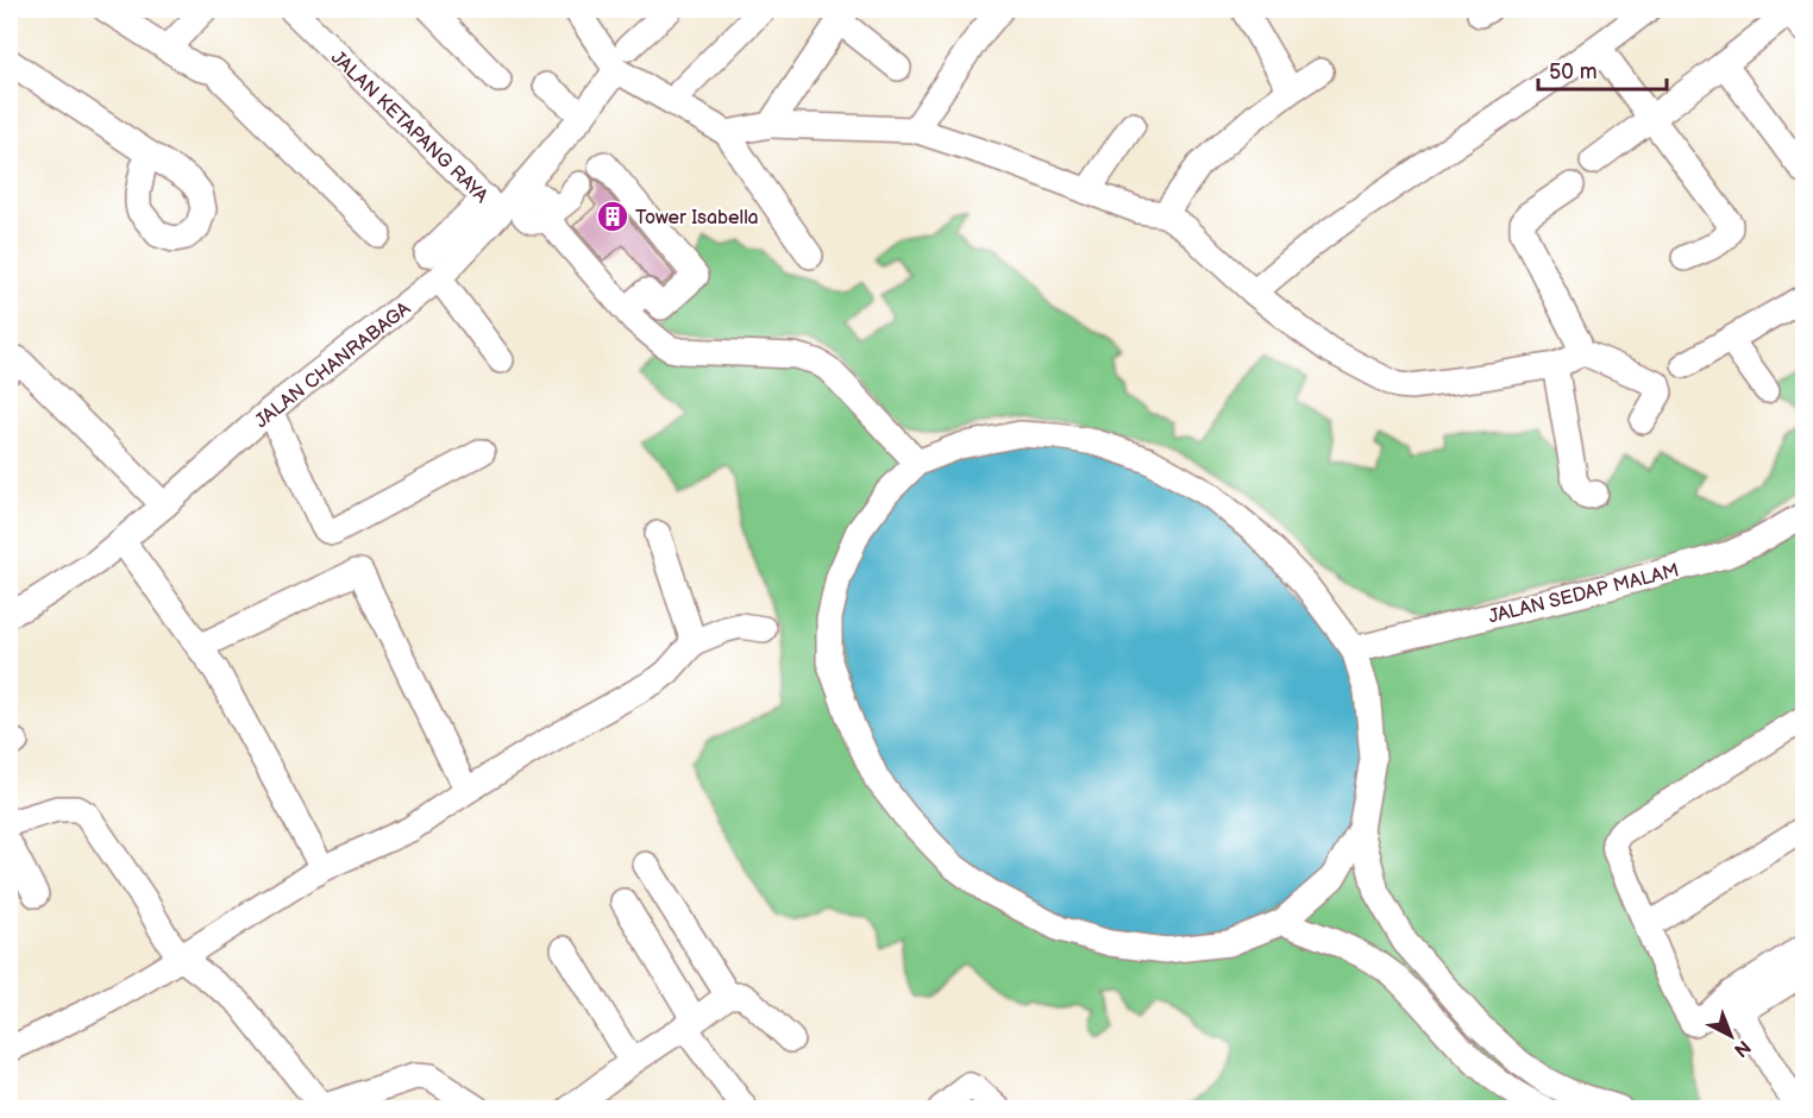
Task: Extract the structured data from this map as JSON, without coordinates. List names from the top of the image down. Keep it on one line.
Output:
{"streets":{"street":["JALAN KETAPANG RAYA","JALAN CHANRABAGA","JALAN SEDAP MALAM"]},"crossings":[["JALAN KETAPANG RAYA","JALAN CHANRABAGA"]],"places":{"building":["Tower Isabella"]},"scale_bar":"50 m","north":"bottom right"}
